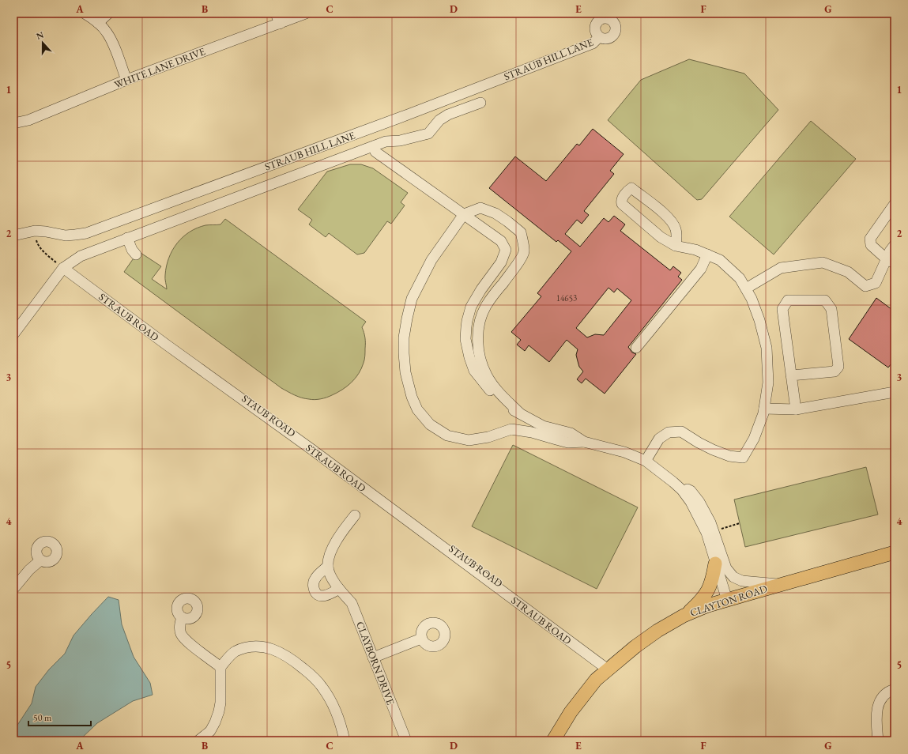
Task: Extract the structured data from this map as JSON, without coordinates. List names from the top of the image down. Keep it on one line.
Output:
{"streets":{"main road":["CLAYTON ROAD"],"street":["STRAUB HILL LANE","WHITE LANE DRIVE","STRAUB ROAD","STAUB ROAD","CLAYBORN DRIVE"]},"crossings":[["STRAUB ROAD","STAUB ROAD"],["STRAUB ROAD","CLAYTON ROAD"]],"house_numbers":["14653"],"scale_bar":"50 m","north":"top","grid":{"columns":["A","B","C","D","E","F","G"],"rows":["1","2","3","4","5"]}}
